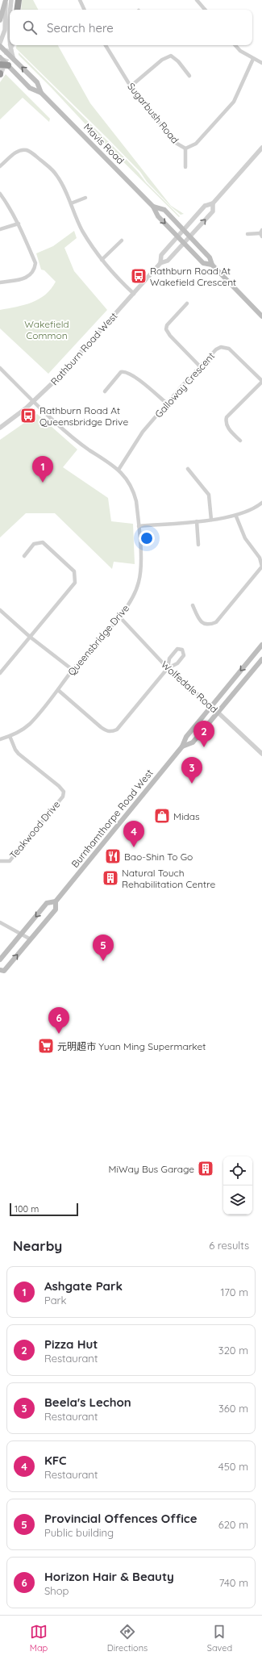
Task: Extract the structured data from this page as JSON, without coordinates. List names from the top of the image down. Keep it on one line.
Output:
{"streets":{"main road":["Mavis Road","Burnhamthorpe Road West"],"street":["Sugarbush Road","Rathburn Road West","Galloway Crescent","Queensbridge Drive","Wolfedale Road","Teakwood Drive"]},"crossings":[["Mavis Road","Rathburn Road West"],["Rathburn Road West","Queensbridge Drive"],["Galloway Crescent","Queensbridge Drive"],["Queensbridge Drive","Wolfedale Road"],["Queensbridge Drive","Teakwood Drive"],["Wolfedale Road","Burnhamthorpe Road West"]],"parks":["Wakefield Common"],"places":{"bus stop":["Rathburn Road At Wakefield Crescent","Rathburn Road At Queensbridge Drive"],"shop":["Midas"],"restaurant":["Bao-Shin To Go"],"building":["Natural Touch Rehabilitation Centre","MiWay Bus Garage"],"supermarket":["元明超市 Yuan Ming Supermarket"]},"scale_bar":"100 m","page":{"search":"Search here","pins":["1","2","3","4","5","6"],"scale":"100 m","heading":["Nearby","6 results"],"list":[{"mark":"1","name":"Ashgate Park","note":"Park","value":"170 m"},{"mark":"2","name":"Pizza Hut","note":"Restaurant","value":"320 m"},{"mark":"3","name":"Beela's Lechon","note":"Restaurant","value":"360 m"},{"mark":"4","name":"KFC","note":"Restaurant","value":"450 m"},{"mark":"5","name":"Provincial Offences Office","note":"Public building","value":"620 m"},{"mark":"6","name":"Horizon Hair & Beauty","note":"Shop","value":"740 m"}],"nav":["Map","Directions","Saved"]}}
